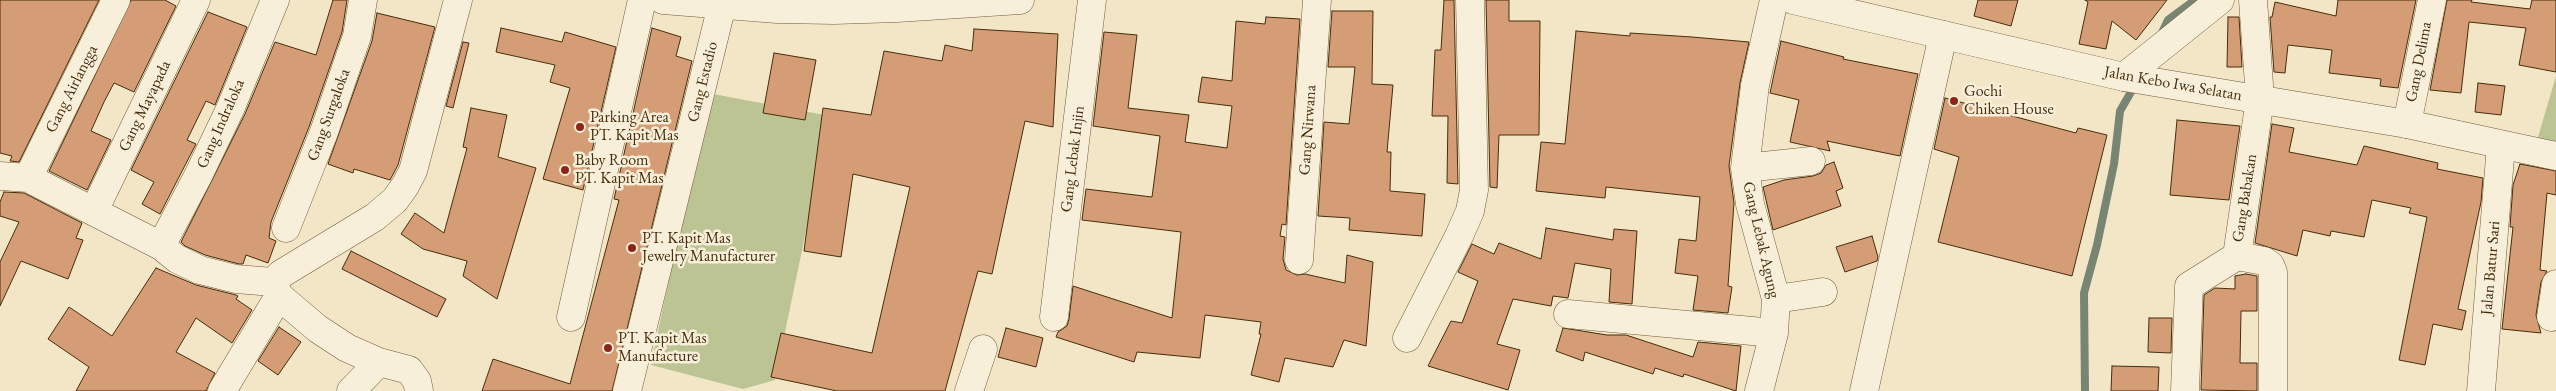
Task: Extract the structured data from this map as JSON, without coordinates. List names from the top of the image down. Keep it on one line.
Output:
{"streets":{"street":["Gang Delima","Gang Estadio","Jalan Kebo Iwa Selatan","Gang Airlangga","Gang Mayapada","Gang Surgaloka","Gang Indraloka","Gang Nirwana","Gang Lebak Injin","Gang Babakan","Gang Lebak Agung","Jalan Batur Sari"]},"crossings":[["Gang Delima","Jalan Kebo Iwa Selatan"],["Jalan Kebo Iwa Selatan","Gang Babakan"],["Jalan Kebo Iwa Selatan","Jalan Batur Sari"]],"places":["Gochi Chiken House","Parking Area PT. Kapit Mas","Baby Room PT. Kapit Mas","PT. Kapit Mas Jewelry Manufacturer","PT. Kapit Mas Manufacture"]}
